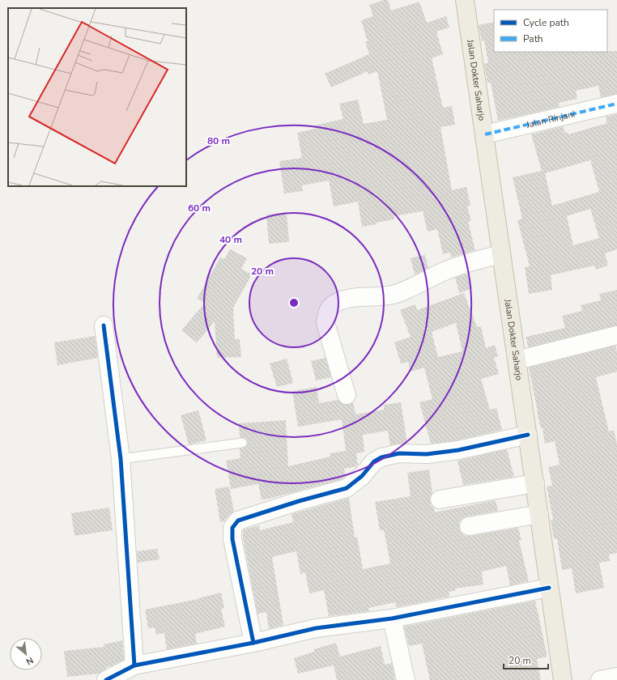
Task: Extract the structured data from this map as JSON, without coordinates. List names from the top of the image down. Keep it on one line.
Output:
{"streets":{"highway":["Jalan Dokter Saharjo"],"street":["Jalan Rinjani"]},"crossings":[["Jalan Dokter Saharjo","Jalan Rinjani"]],"legend":["Cycle path","Path"],"scale_bar":"20 m","north":"bottom right","rings":["80 m","60 m","40 m","20 m"]}
